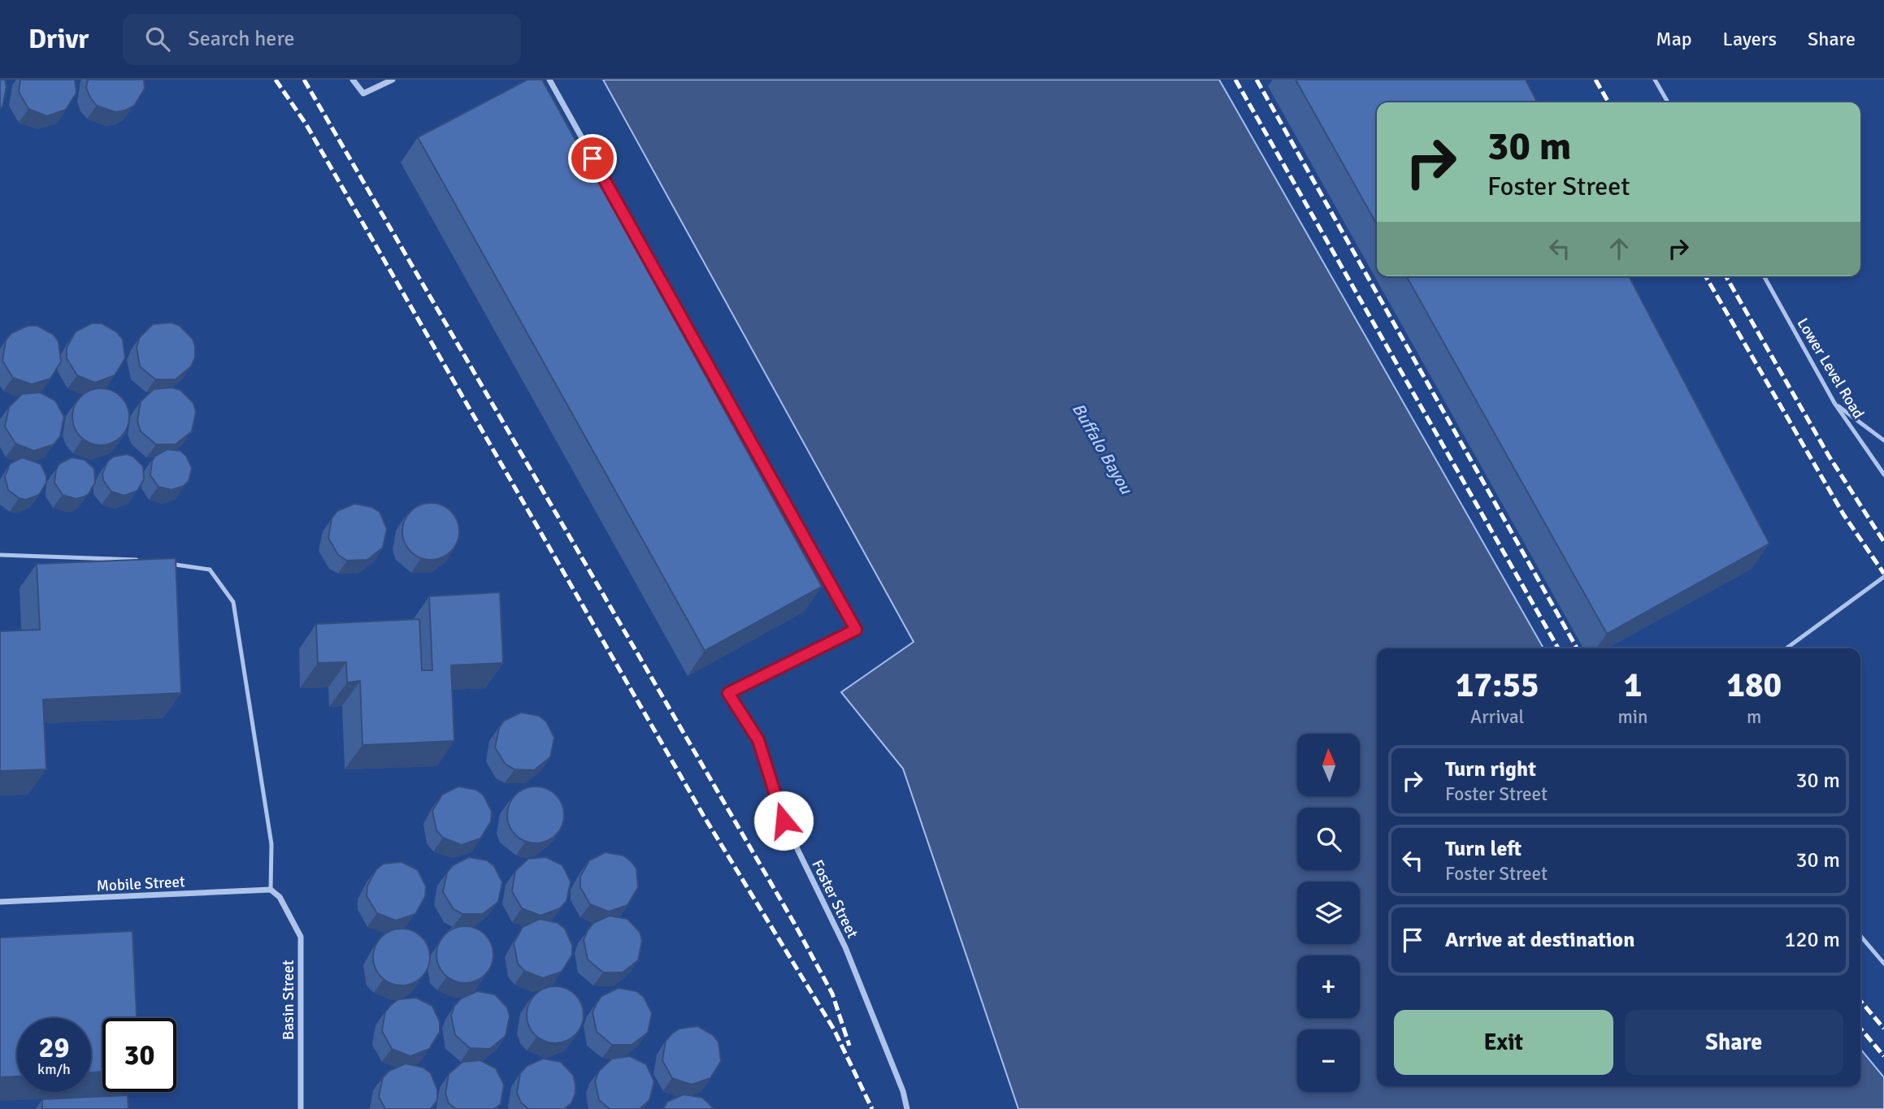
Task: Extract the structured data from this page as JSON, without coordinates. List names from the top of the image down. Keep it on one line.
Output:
{"streets":{"street":["Mobile Street","Foster Street","Basin Street"],"lane":["Lower Level Road"]},"crossings":[["Mobile Street","Basin Street"]],"water":["Buffalo Bayou"],"north":"top","page":{"header":"Drivr","search":"Search here","nav":["Map","Layers","Share"],"turn":["30 m","Foster Street"],"eta":["17:55","Arrival","1","min","180","m"],"map_buttons":["+","−"],"list":[{"name":"Turn right","note":"Foster Street","value":"30 m"},{"name":"Turn left","note":"Foster Street","value":"30 m"},{"name":"Arrive at destination","value":"120 m"}],"buttons":["Exit","Share"],"speed":"29 km/h","limit":"30"}}
